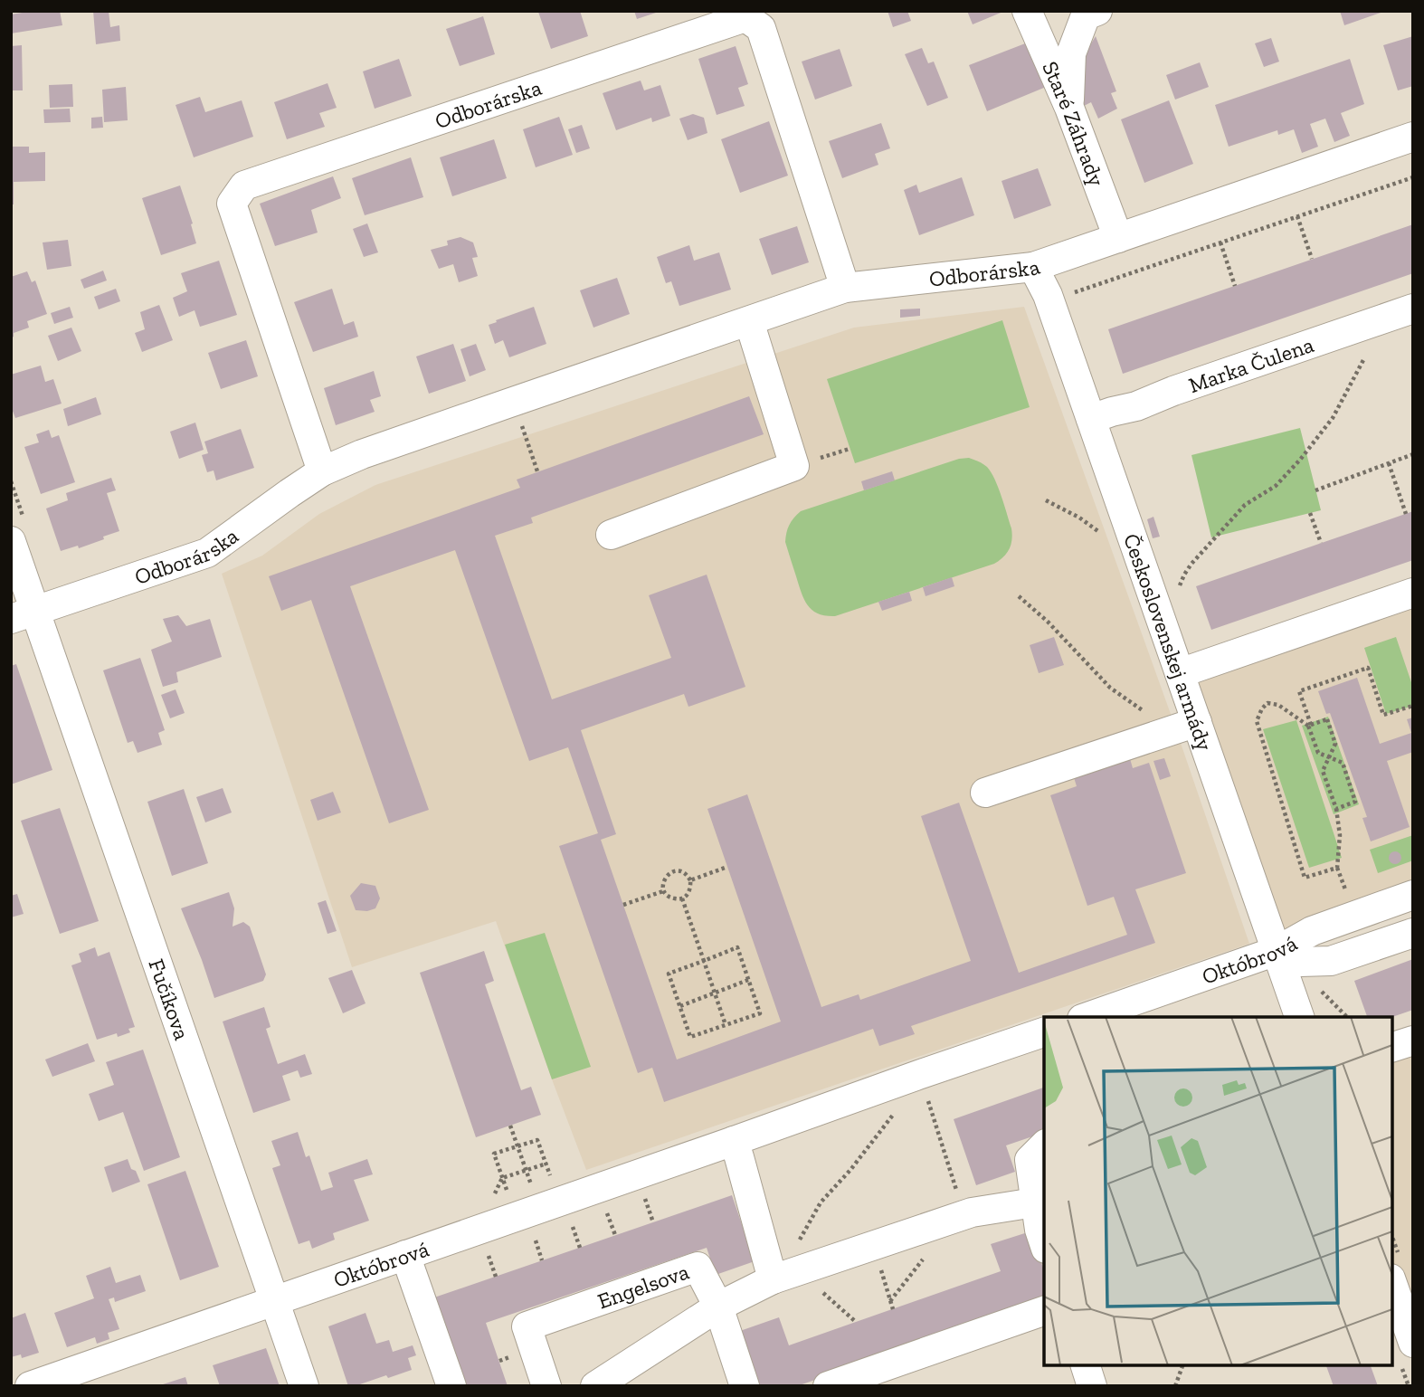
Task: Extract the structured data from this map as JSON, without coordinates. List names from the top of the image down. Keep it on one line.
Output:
{"streets":{"street":["Odborárska","Staré Záhrady","Marka Čulena","Československej armády","Októbrová","Fučíkova","Engelsova"]},"crossings":[["Odborárska","Staré Záhrady"],["Odborárska","Československej armády"],["Odborárska","Fučíkova"],["Marka Čulena","Československej armády"],["Československej armády","Októbrová"],["Októbrová","Fučíkova"]]}
